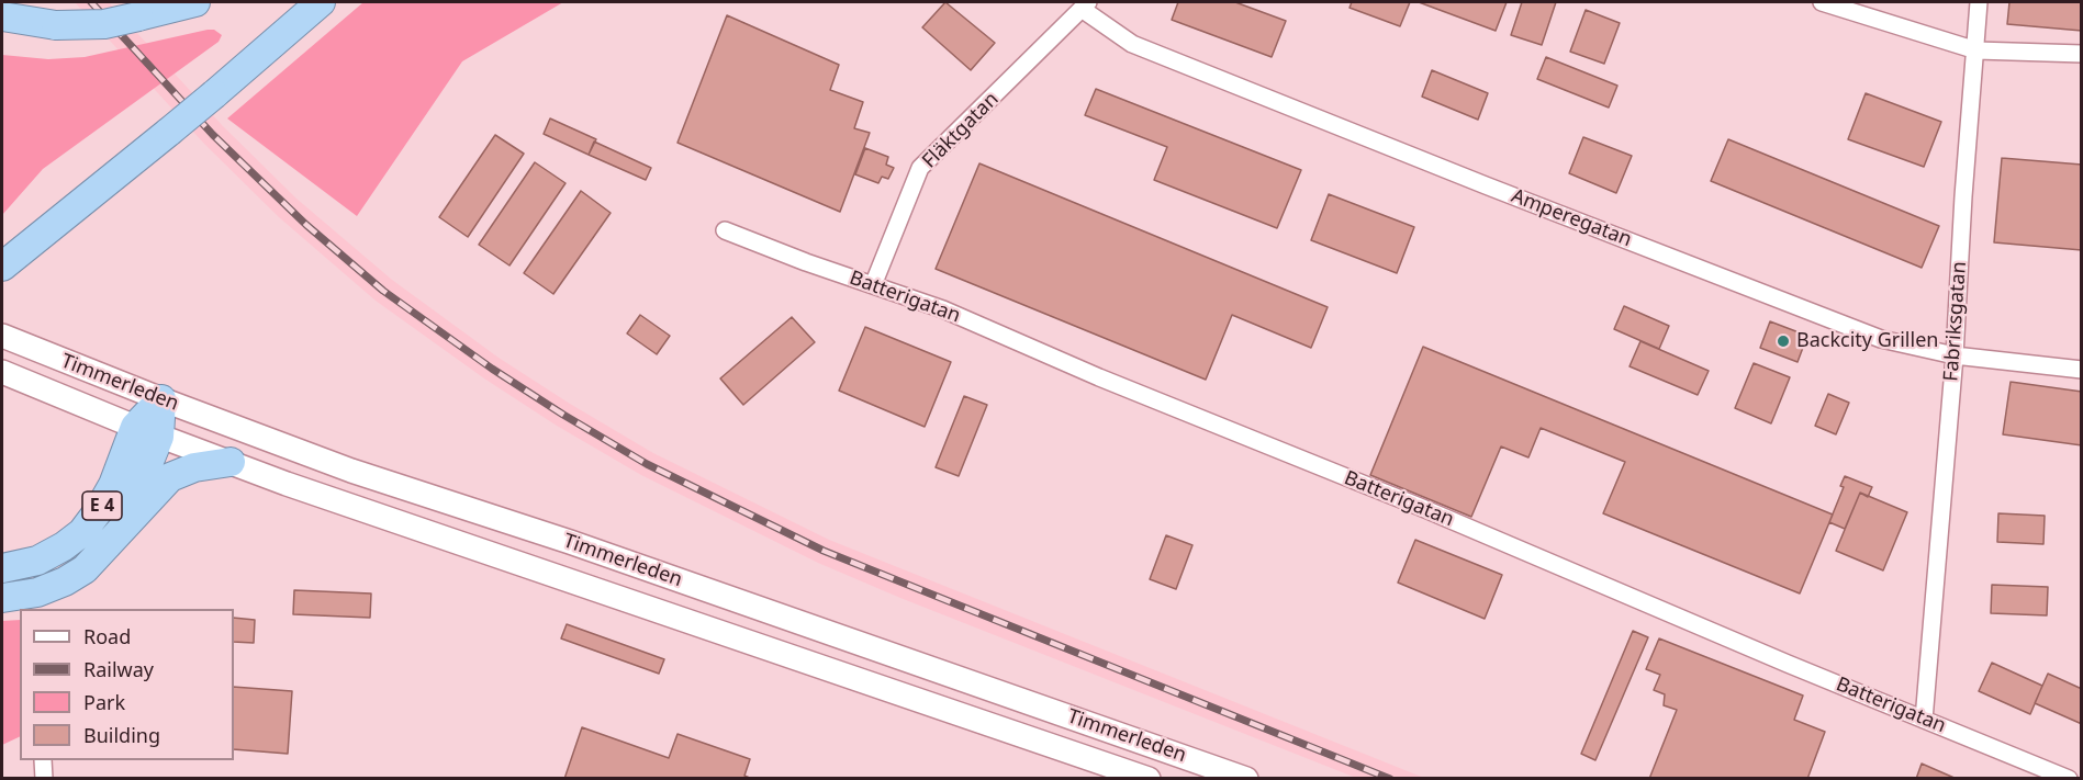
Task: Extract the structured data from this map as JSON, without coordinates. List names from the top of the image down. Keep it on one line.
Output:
{"streets":{"highway":["E 4"],"main road":["Timmerleden"],"street":["Fläktgatan","Amperegatan","Batterigatan","Fabriksgatan"]},"crossings":[["Fläktgatan","Amperegatan"],["Fläktgatan","Batterigatan"],["Amperegatan","Fabriksgatan"],["Batterigatan","Fabriksgatan"],["Timmerleden","E 4"]],"places":["Backcity Grillen"],"legend":["Road","Railway","Park","Building"]}
